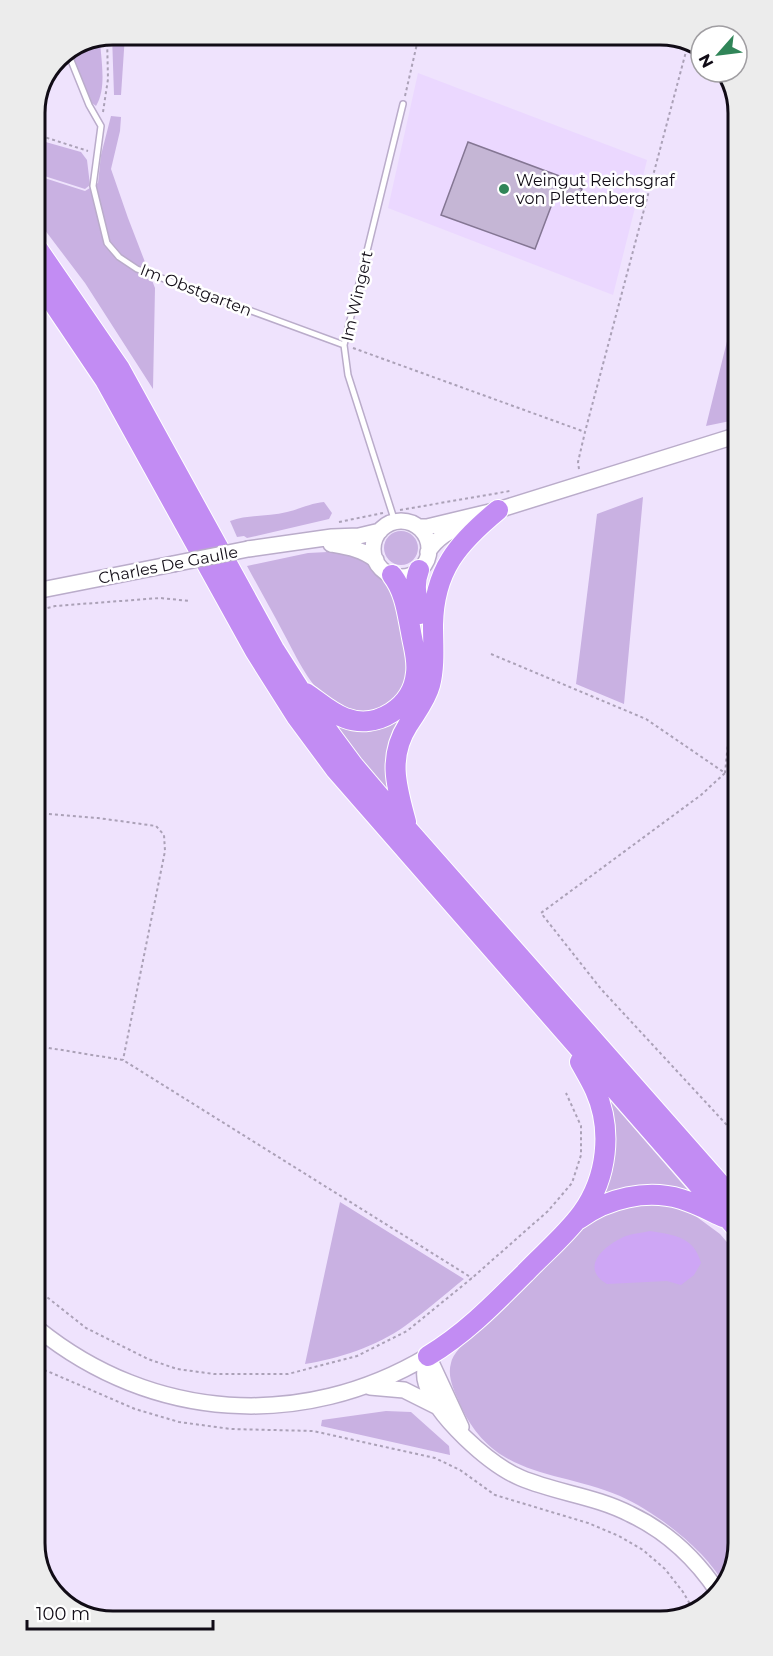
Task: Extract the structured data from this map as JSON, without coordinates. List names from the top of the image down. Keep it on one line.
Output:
{"streets":{"street":["Charles De Gaulle"],"lane":["Im Obstgarten","Im Wingert"]},"crossings":[["Im Obstgarten","Im Wingert"],["Im Wingert","Charles De Gaulle"]],"places":["Weingut Reichsgraf von Plettenberg"],"scale_bar":"100 m","north":"bottom left"}
